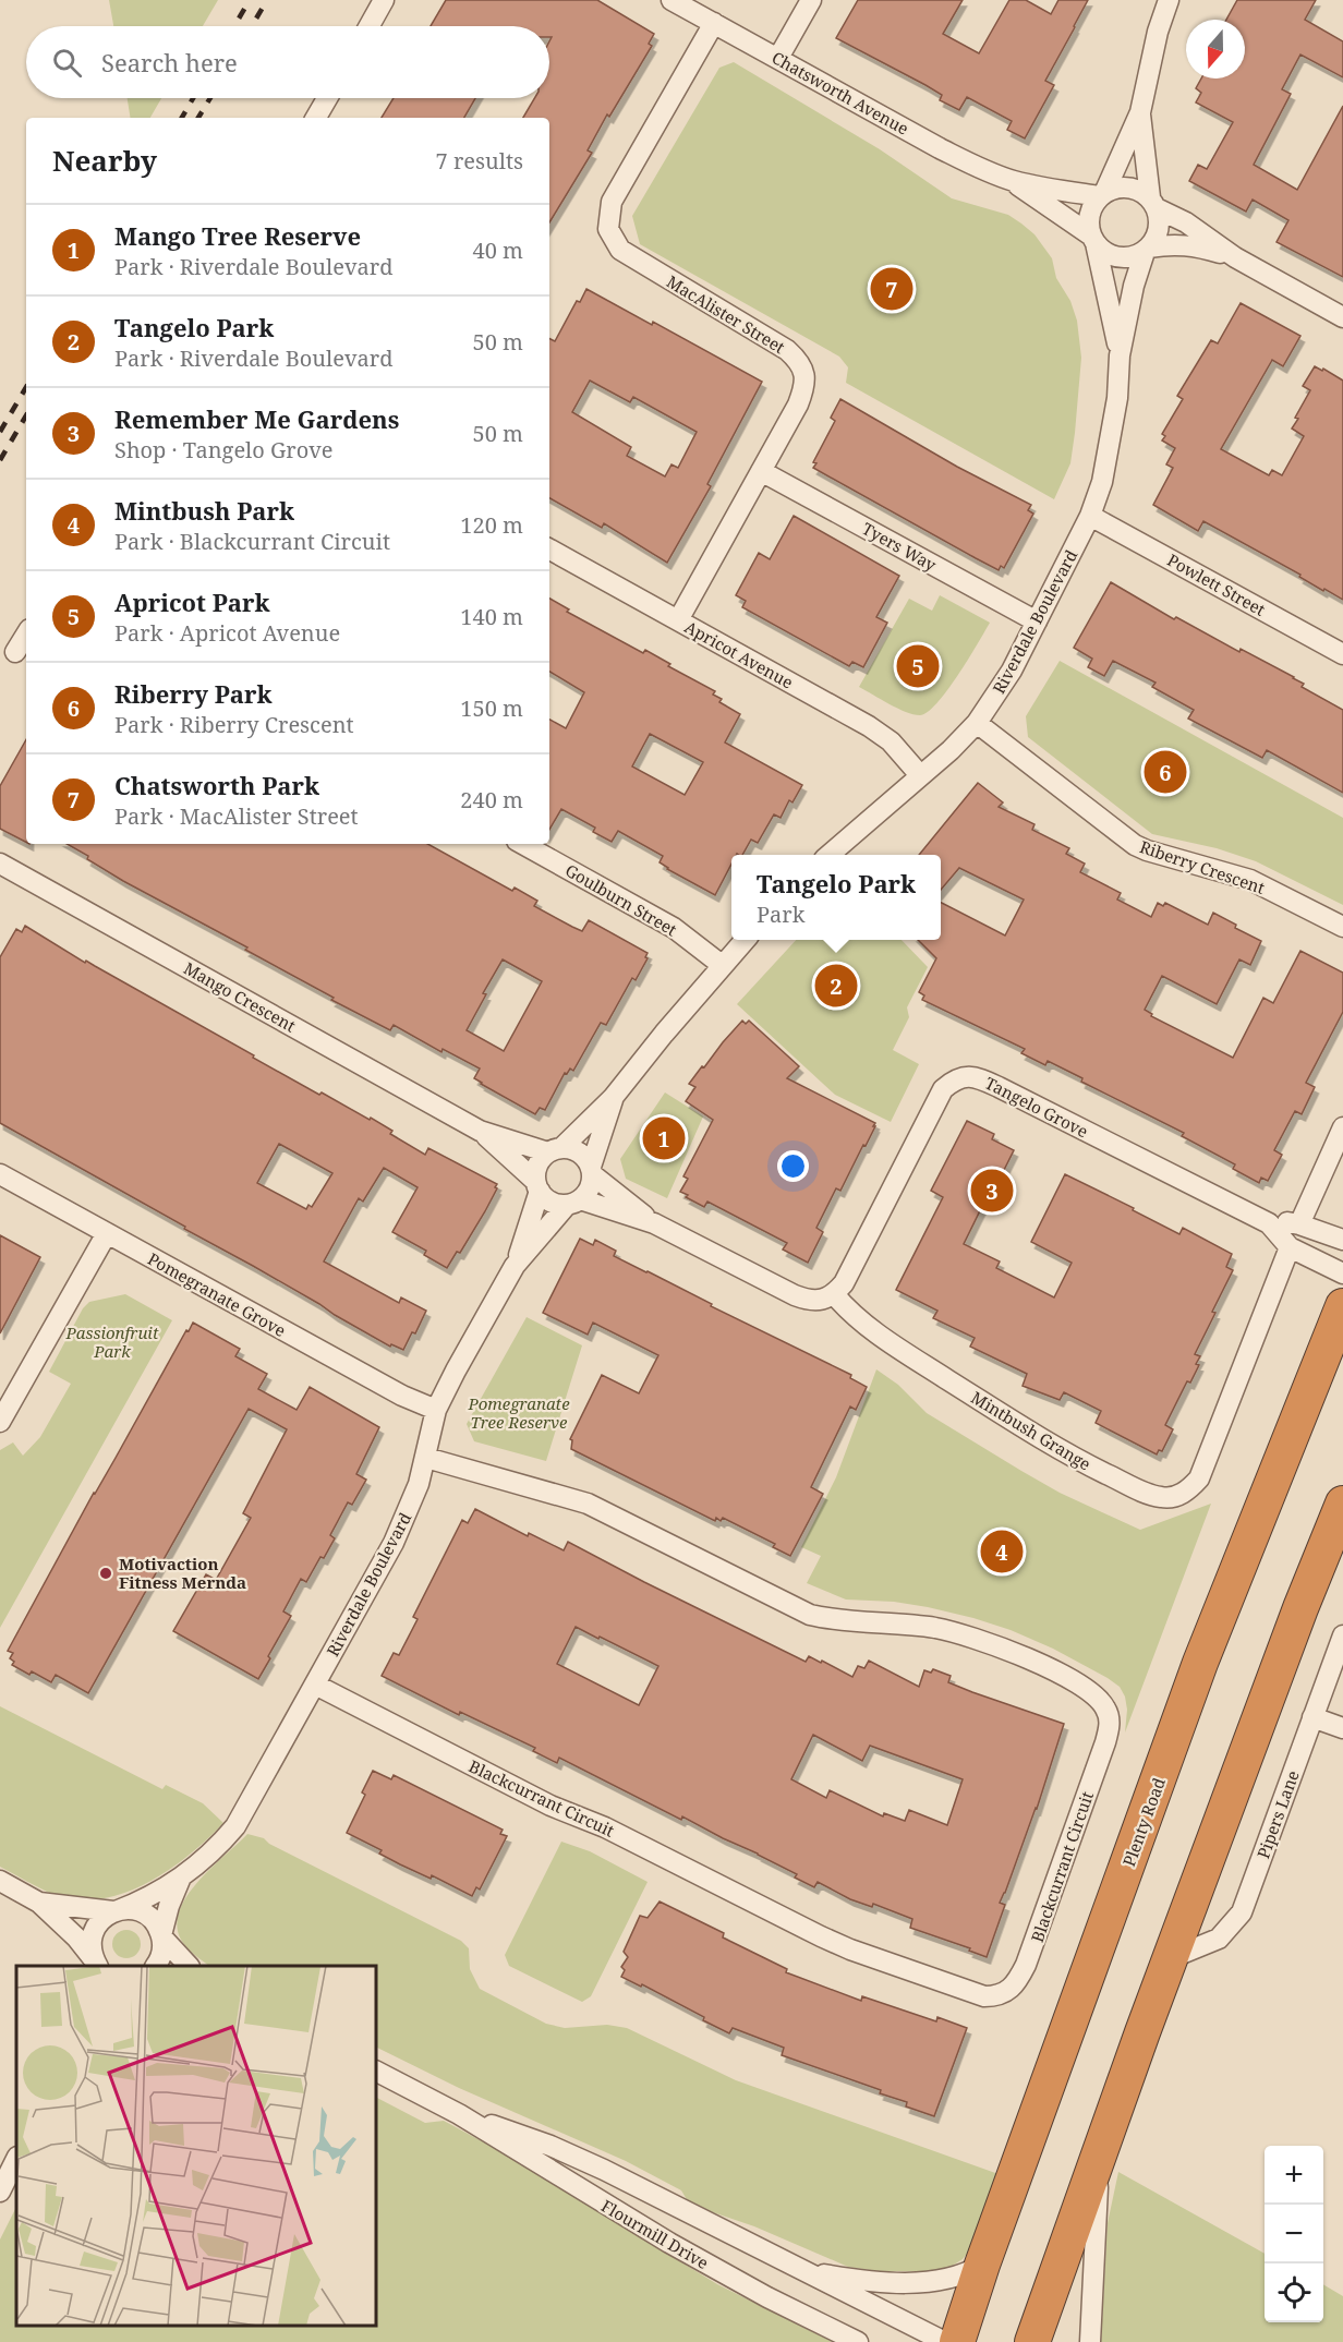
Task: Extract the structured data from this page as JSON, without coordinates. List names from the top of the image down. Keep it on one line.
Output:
{"streets":{"highway":["Plenty Road"],"street":["Chatsworth Avenue","MacAlister Street","Tyers Way","Powlett Street","Riverdale Boulevard","Apricot Avenue","Riberry Crescent","Goulburn Street","Mango Crescent","Tangelo Grove","Pomegranate Grove","Mintbush Grange","Blackcurrant Circuit","Pipers Lane","Flourmill Drive"]},"crossings":[["Chatsworth Avenue","MacAlister Street"],["Chatsworth Avenue","Riverdale Boulevard"],["MacAlister Street","Tyers Way"],["MacAlister Street","Apricot Avenue"],["Tyers Way","Riverdale Boulevard"],["Powlett Street","Riverdale Boulevard"],["Riverdale Boulevard","Apricot Avenue"],["Riverdale Boulevard","Riberry Crescent"],["Riverdale Boulevard","Mango Crescent"],["Riverdale Boulevard","Pomegranate Grove"],["Riverdale Boulevard","Blackcurrant Circuit"],["Tangelo Grove","Mintbush Grange"],["Plenty Road","Flourmill Drive"]],"parks":["Passionfruit Park","Pomegranate Tree Reserve"],"places":["Motivaction Fitness Mernda"],"north":"bottom","page":{"search":"Search here","heading":["Nearby","7 results"],"list":[{"mark":"1","name":"Mango Tree Reserve","note":"Park · Riverdale Boulevard","value":"40 m"},{"mark":"2","name":"Tangelo Park","note":"Park · Riverdale Boulevard","value":"50 m"},{"mark":"3","name":"Remember Me Gardens","note":"Shop · Tangelo Grove","value":"50 m"},{"mark":"4","name":"Mintbush Park","note":"Park · Blackcurrant Circuit","value":"120 m"},{"mark":"5","name":"Apricot Park","note":"Park · Apricot Avenue","value":"140 m"},{"mark":"6","name":"Riberry Park","note":"Park · Riberry Crescent","value":"150 m"},{"mark":"7","name":"Chatsworth Park","note":"Park · MacAlister Street","value":"240 m"}],"pins":["7","5","6","2","1","3","4"],"popup":["Tangelo Park","Park"],"map_buttons":["+","−"]}}
